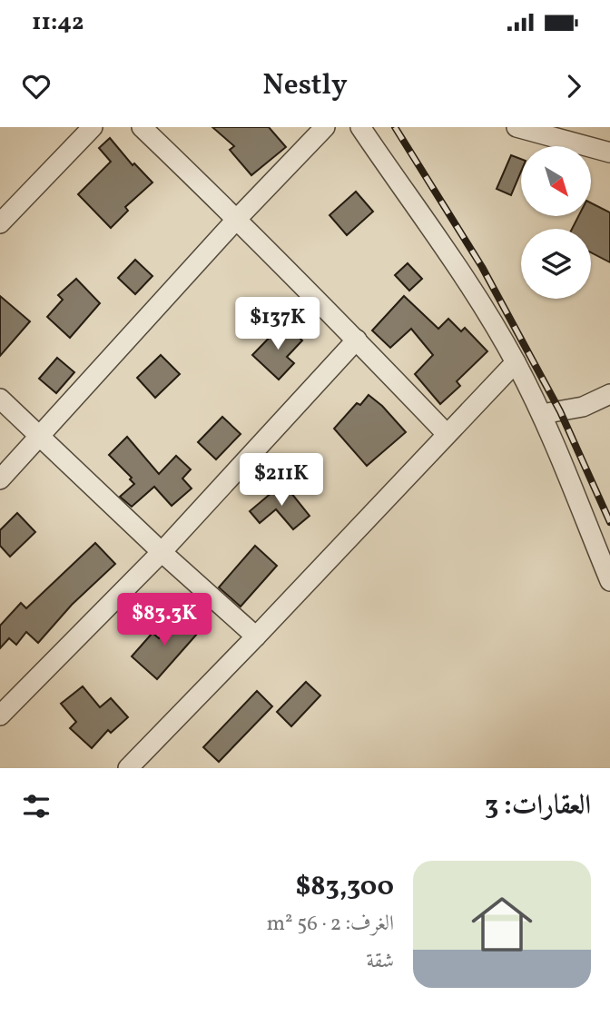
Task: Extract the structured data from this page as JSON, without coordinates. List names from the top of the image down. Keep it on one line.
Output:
{"north":"bottom right","page":{"status":"11:42","header":"Nestly","price":["$137K","$211K","$83.3K"],"heading":"العقارات: 3","list":[{"name":"$83,300","note":"الغرف: 2 · 56 m² · شقة"}]}}
